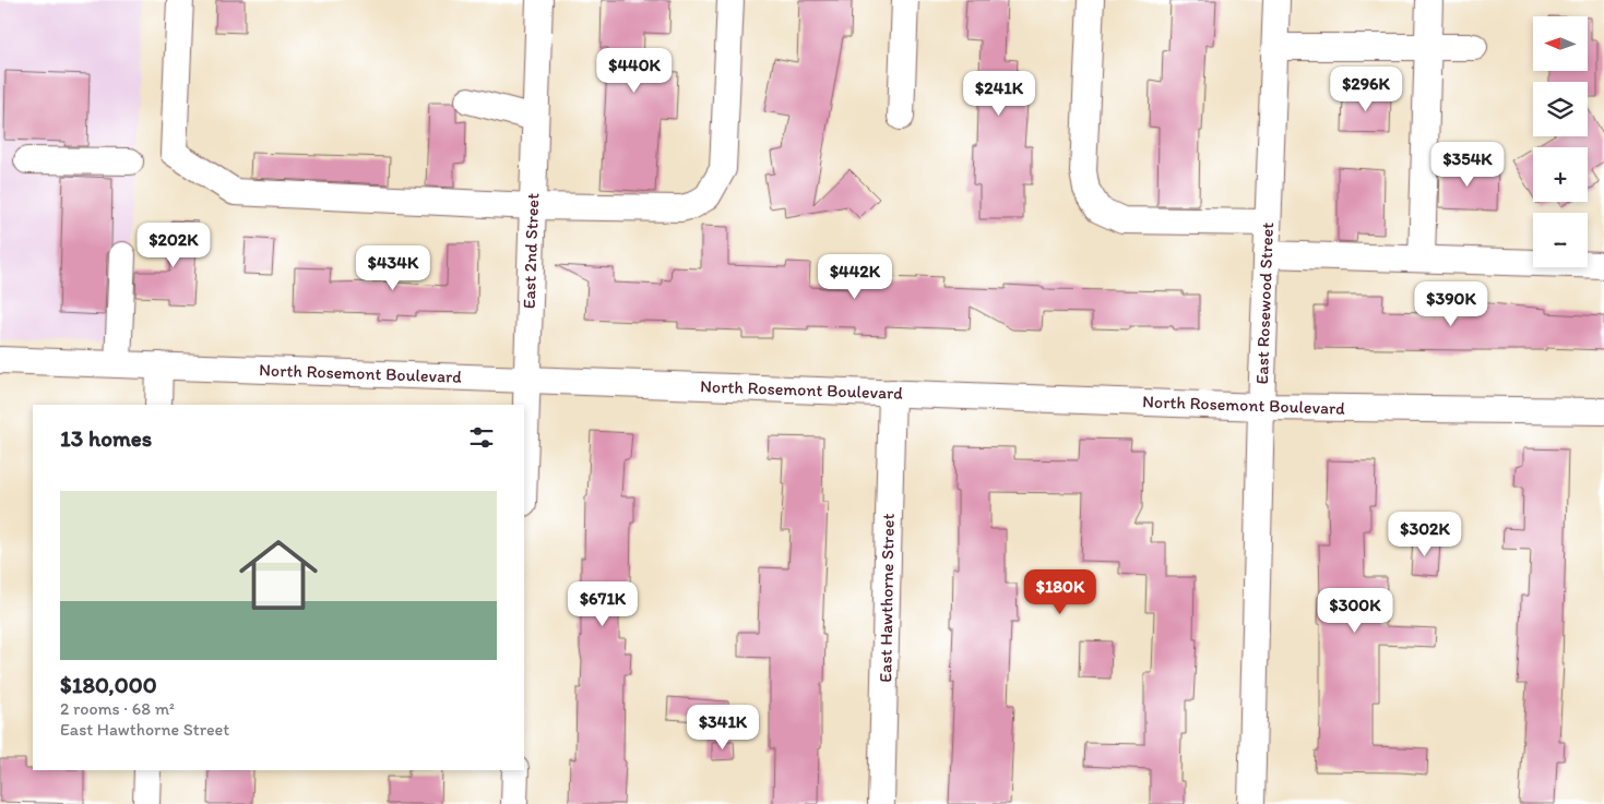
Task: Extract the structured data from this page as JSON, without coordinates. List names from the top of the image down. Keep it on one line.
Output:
{"streets":{"street":["East 2nd Street","East Rosewood Street","North Rosemont Boulevard","East Hawthorne Street"]},"crossings":[["East 2nd Street","North Rosemont Boulevard"],["East Rosewood Street","North Rosemont Boulevard"],["North Rosemont Boulevard","East Hawthorne Street"]],"north":"left","page":{"map_buttons":["+","−"],"price":["$440K","$296K","$241K","$354K","$202K","$434K","$442K","$390K","$302K","$180K","$671K","$300K","$341K"],"heading":"13 homes","list":[{"name":"$180,000","note":"2 rooms · 68 m² · East Hawthorne Street"}]}}
